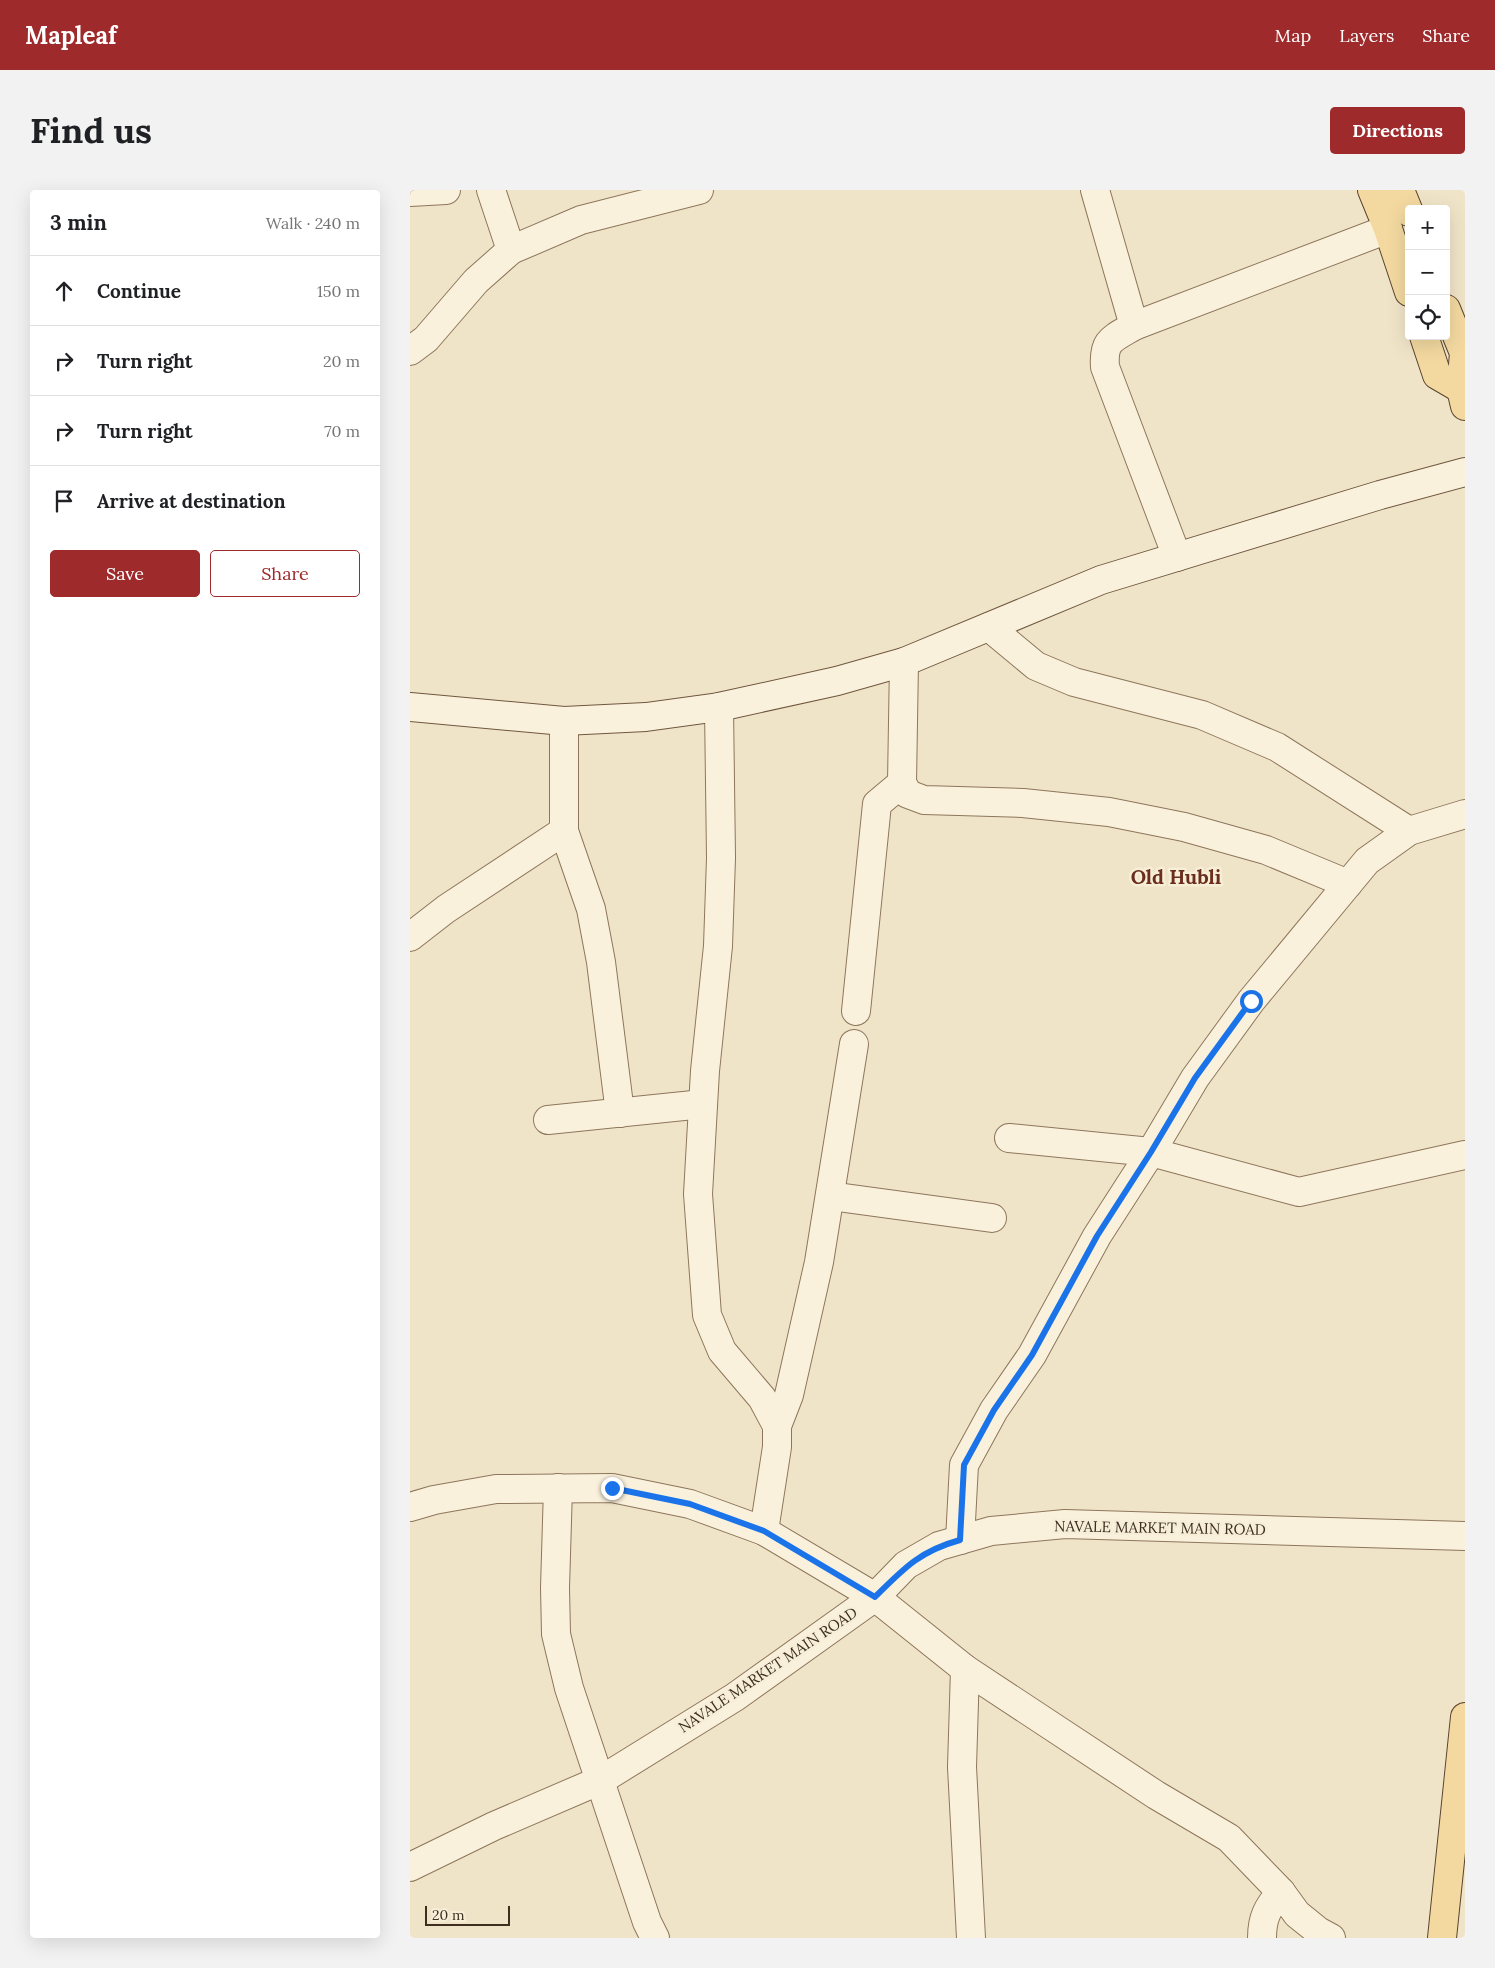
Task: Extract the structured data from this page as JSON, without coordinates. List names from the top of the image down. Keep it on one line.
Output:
{"streets":{"street":["NAVALE MARKET MAIN ROAD"]},"districts":["Old Hubli"],"scale_bar":"20 m","page":{"header":"Mapleaf","nav":["Map","Layers","Share"],"buttons":["Directions",["Save","Share"]],"title":"Find us","heading":["3 min","Walk · 240 m"],"map_buttons":["+","−"],"list":[["Continue","150 m"],["Turn right","20 m"],["Turn right","70 m"],"Arrive at destination"],"scale":"20 m"}}
